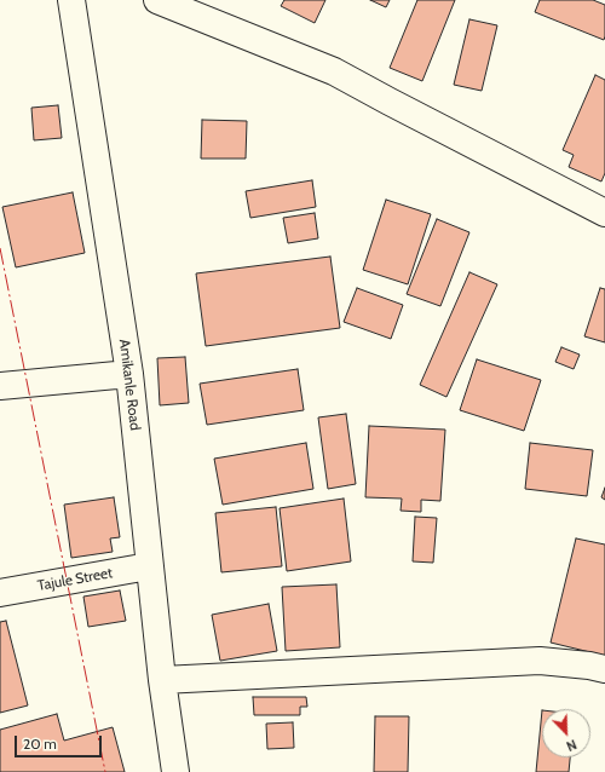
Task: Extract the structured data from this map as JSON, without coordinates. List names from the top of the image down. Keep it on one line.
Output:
{"streets":{"street":["Amikanle Road","Tajule Street"]},"crossings":[["Amikanle Road","Tajule Street"]],"scale_bar":"20 m","north":"bottom right"}
